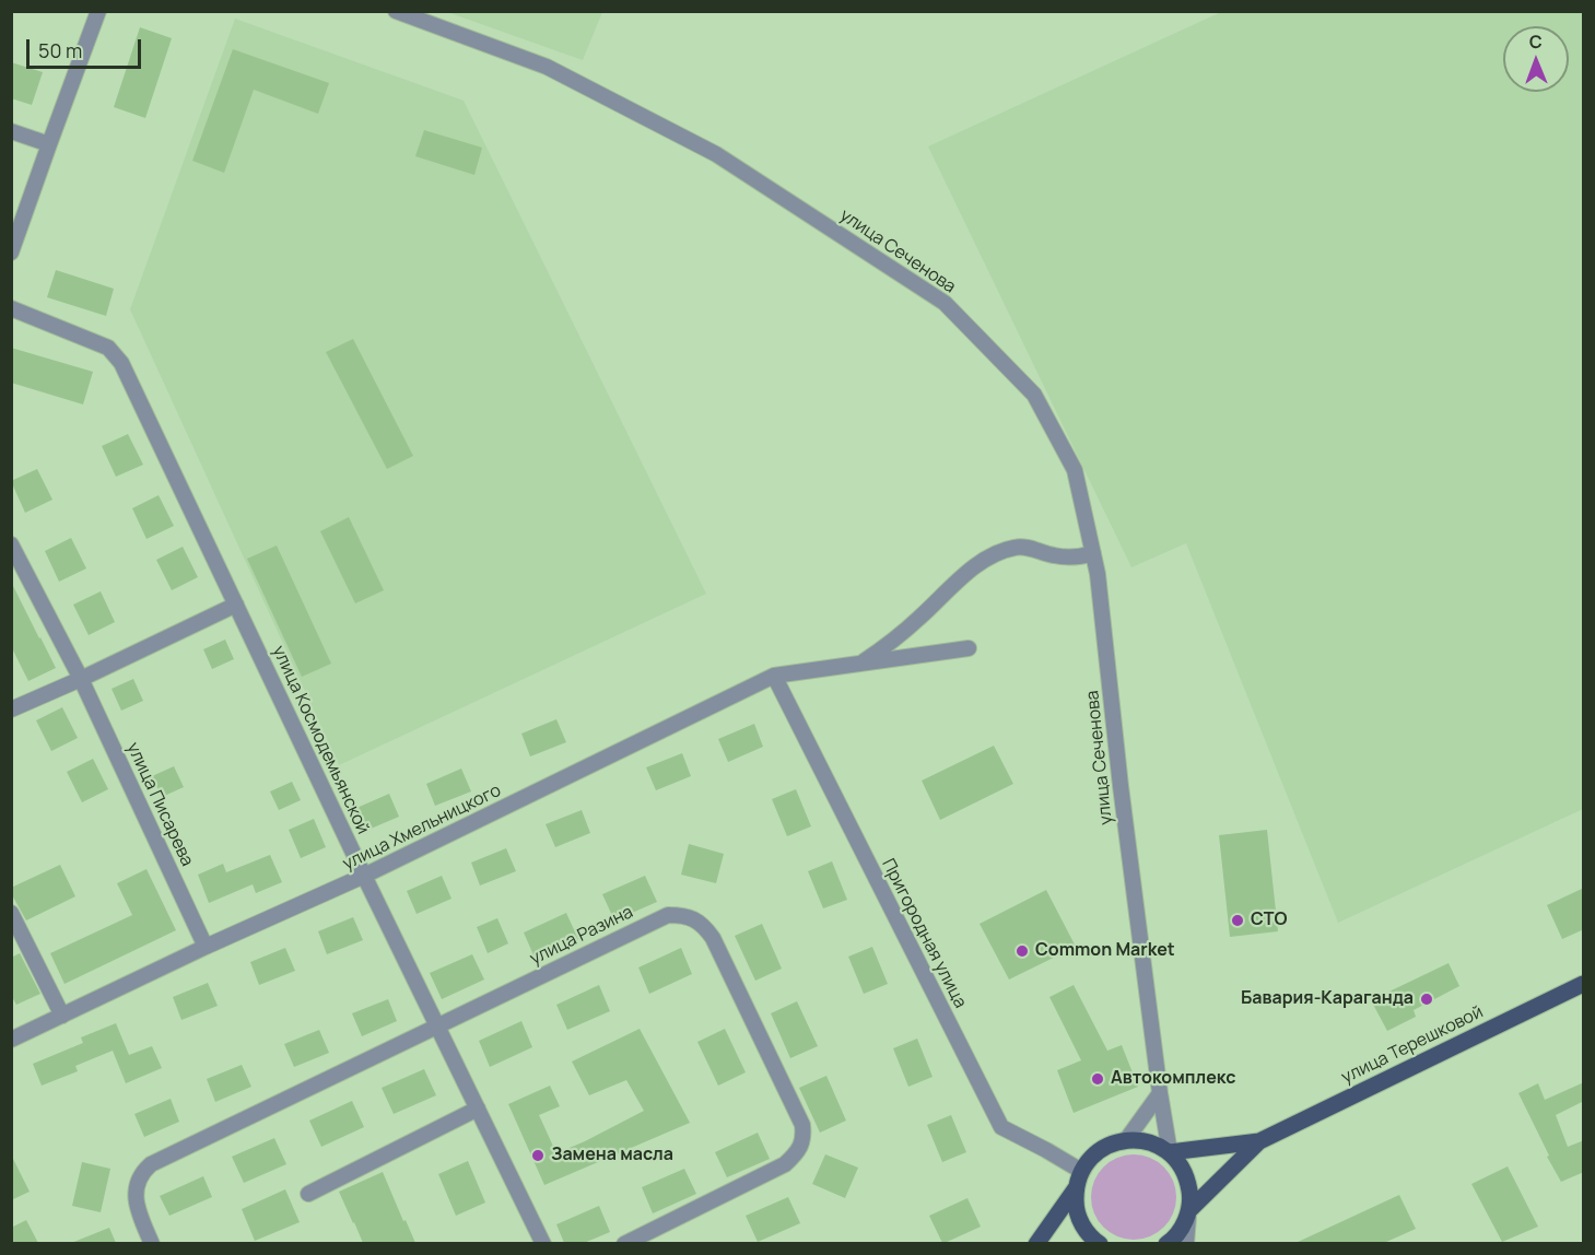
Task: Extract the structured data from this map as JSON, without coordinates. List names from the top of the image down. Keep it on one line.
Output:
{"streets":{"main road":["улица Терешковой"],"street":["улица Сеченова","улица Космодемьянской","улица Писарева","улица Хмельницкого","Пригородная улица","улица Разина"]},"crossings":[["улица Сеченова","улица Терешковой"],["улица Космодемьянской","улица Хмельницкого"],["улица Космодемьянской","улица Разина"],["улица Писарева","улица Хмельницкого"],["улица Хмельницкого","Пригородная улица"]],"places":["СТО","Common Market","Бавария-Караганда","Автокомплекс","Замена масла"],"scale_bar":"50 m","north":"top"}
